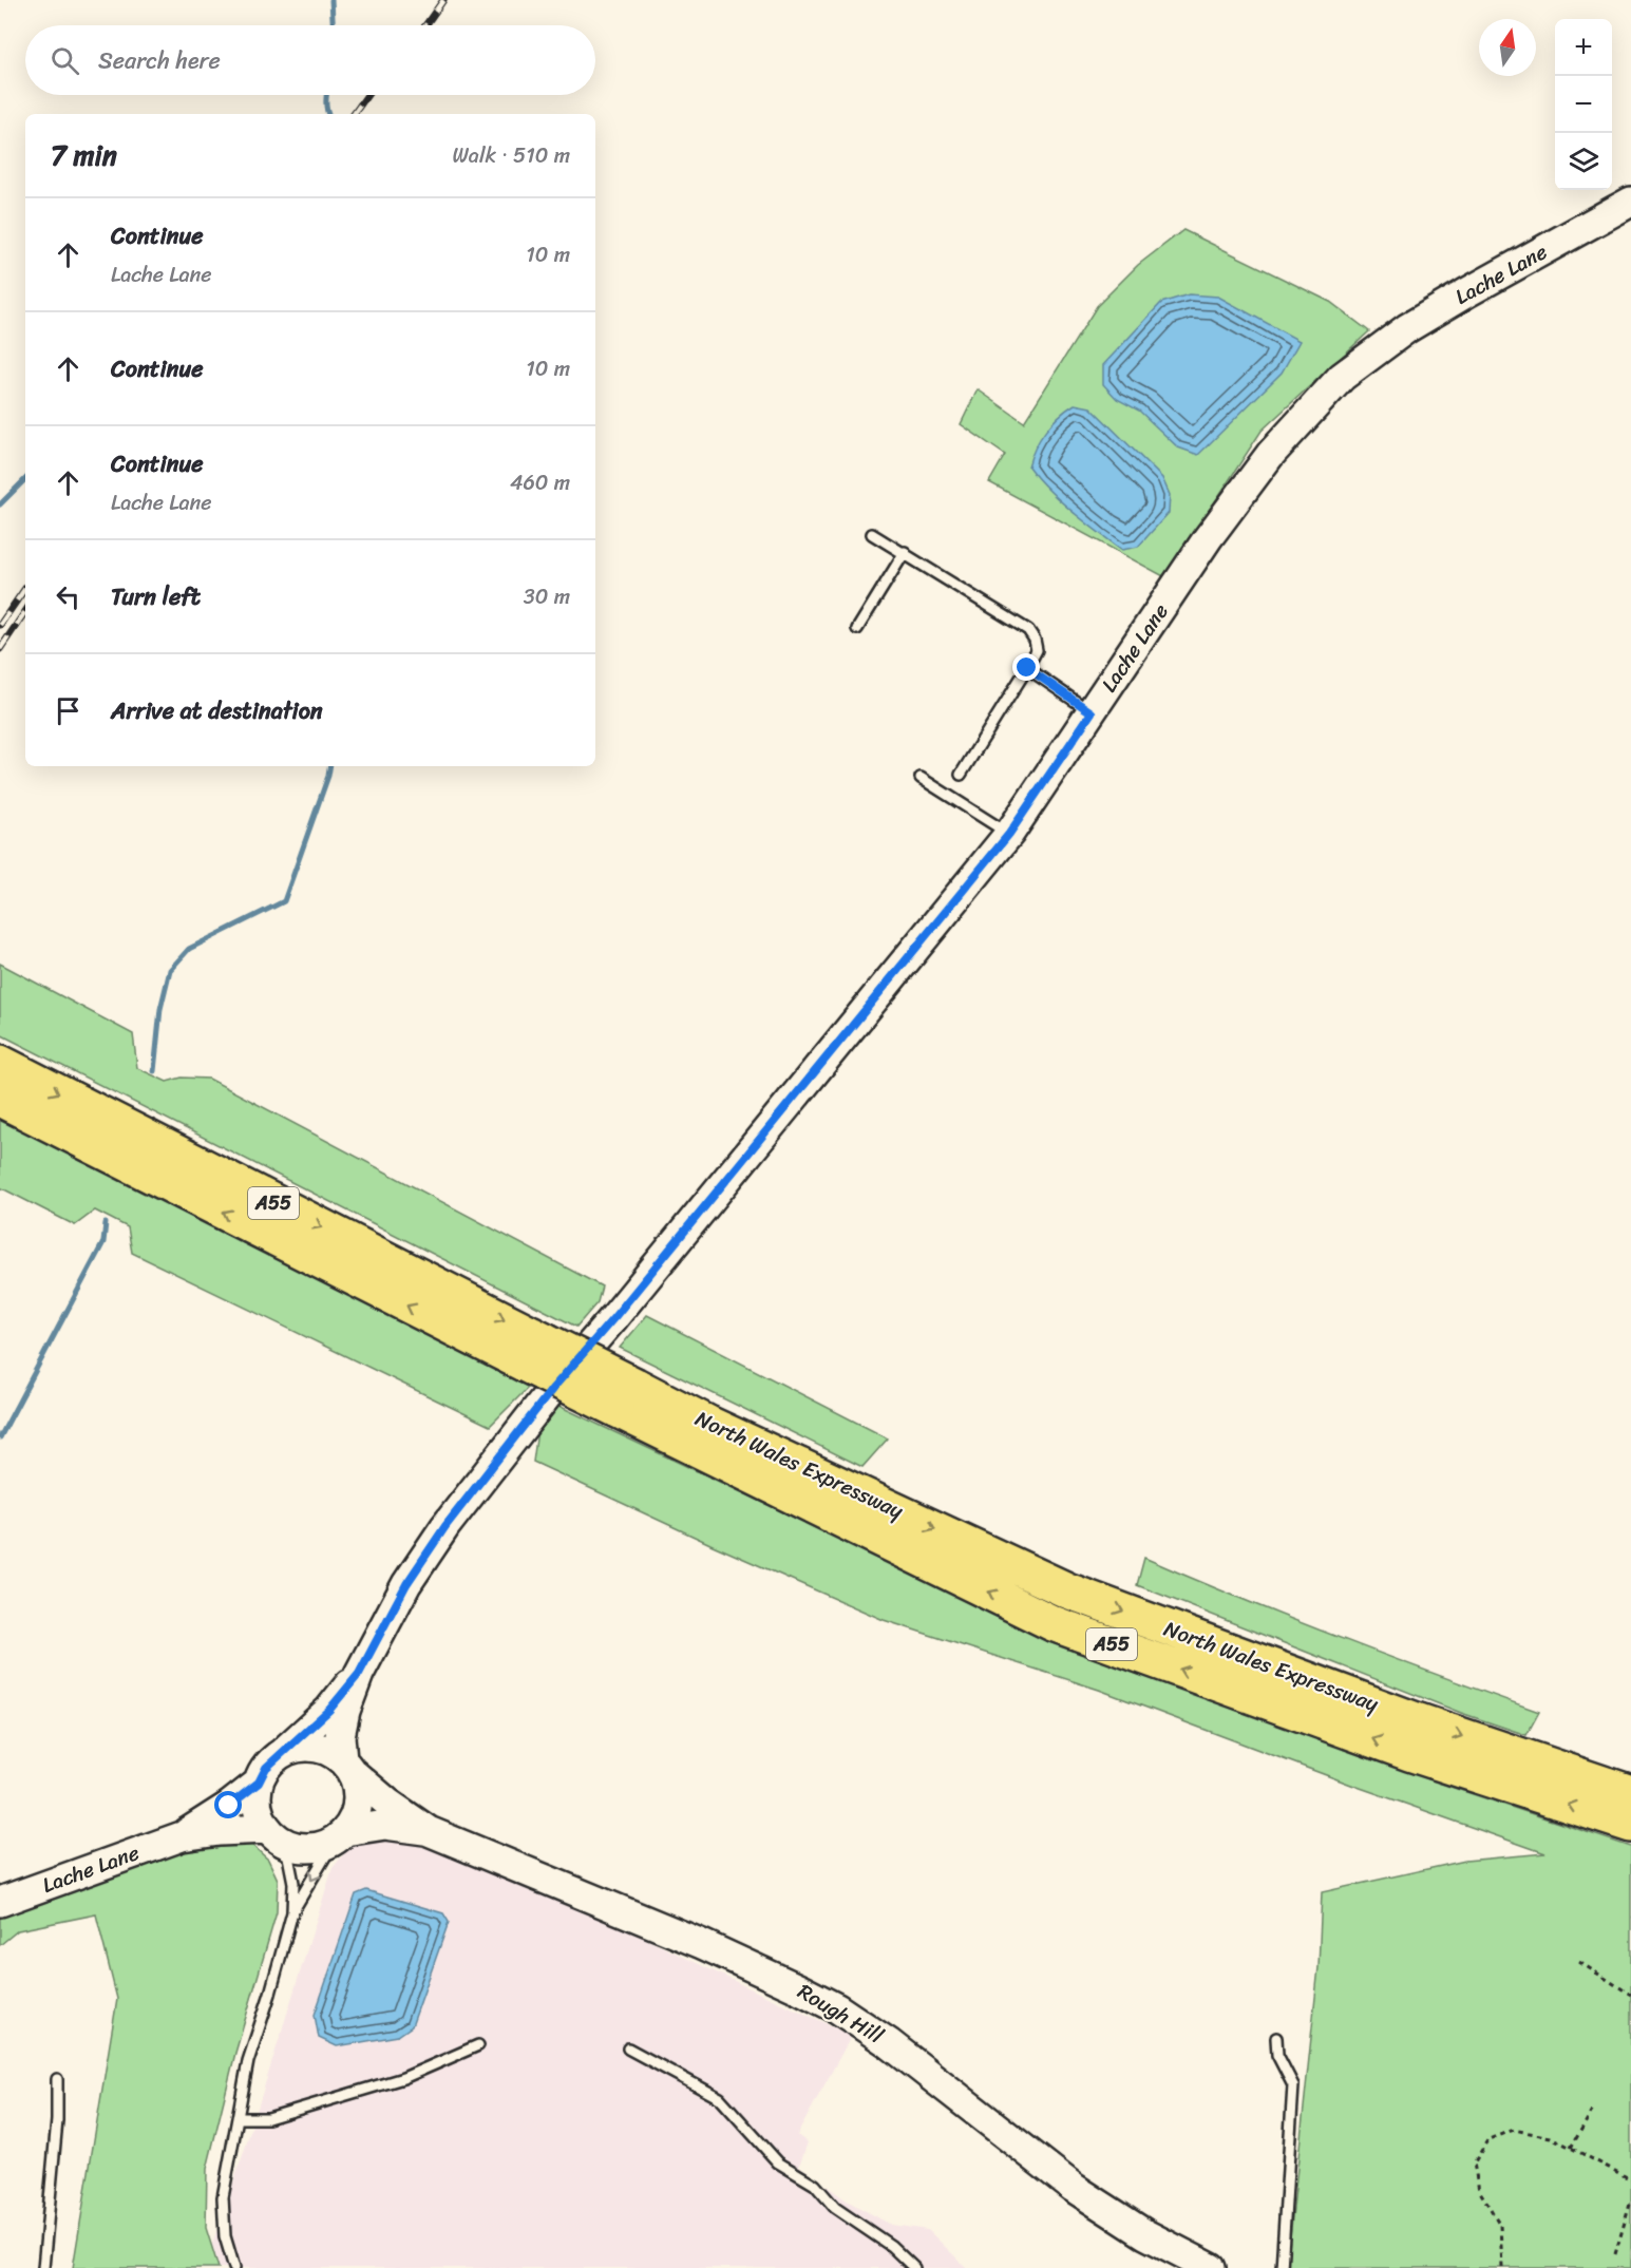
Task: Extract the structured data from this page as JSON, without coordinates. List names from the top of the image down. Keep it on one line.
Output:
{"streets":{"highway":["A55","North Wales Expressway"],"street":["Lache Lane","Rough Hill"]},"crossings":[["Lache Lane","Rough Hill"]],"north":"top","page":{"map_buttons":["+","−"],"search":"Search here","heading":["7 min","Walk · 510 m"],"list":[["Continue","Lache Lane","10 m"],["Continue","10 m"],["Continue","Lache Lane","460 m"],["Turn left","30 m"],"Arrive at destination"]}}
